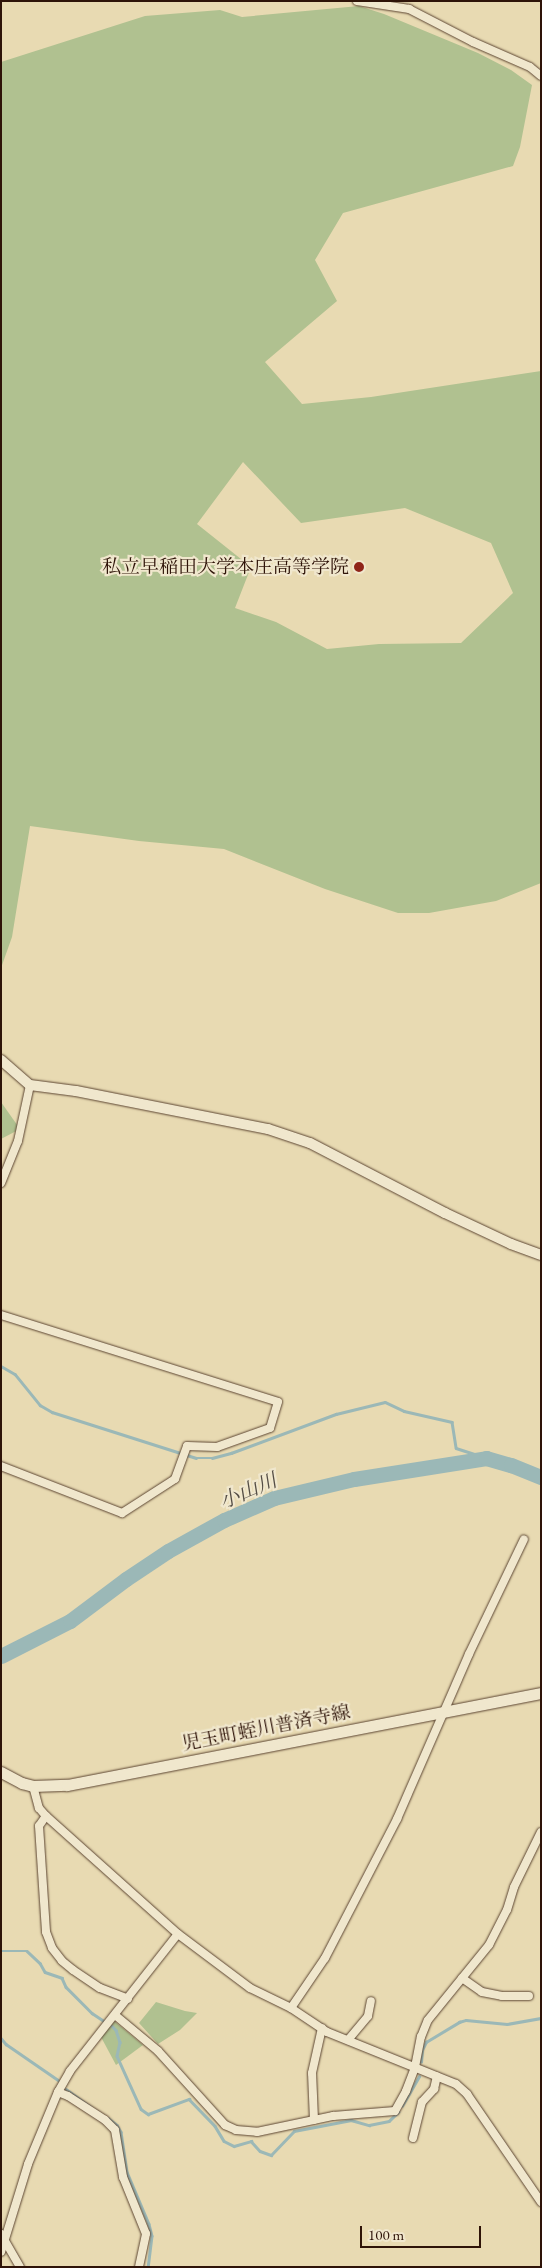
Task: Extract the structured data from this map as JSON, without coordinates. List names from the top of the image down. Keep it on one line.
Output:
{"streets":{"main road":["児玉町蛭川普済寺線"]},"water":["小山川"],"places":["私立早稲田大学本庄高等学院"],"scale_bar":"100 m"}
